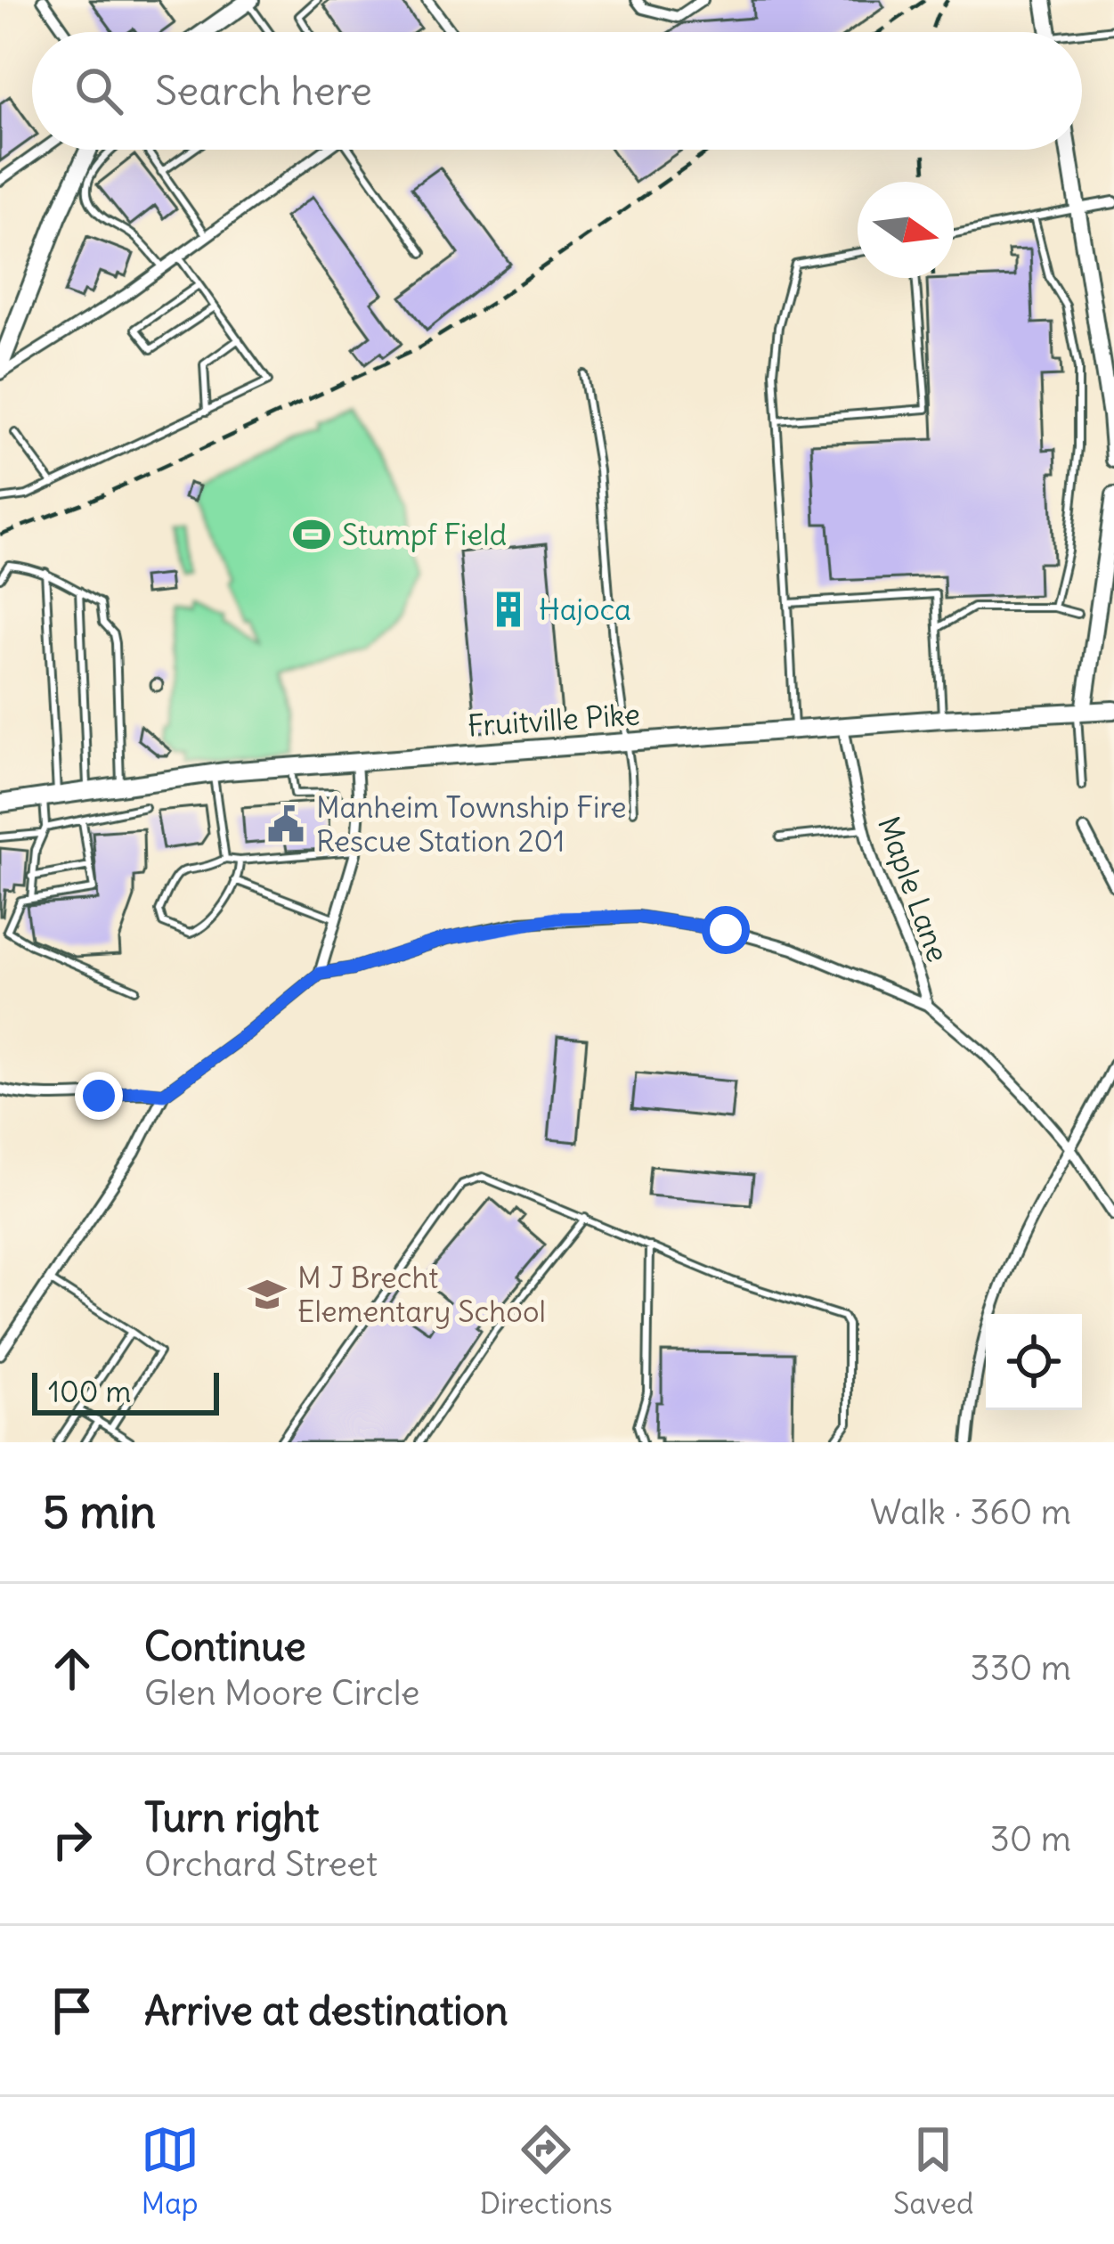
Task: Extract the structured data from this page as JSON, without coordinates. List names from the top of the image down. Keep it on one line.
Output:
{"streets":{"main road":["Fruitville Pike"],"street":["Maple Lane"]},"crossings":[["Fruitville Pike","Maple Lane"]],"places":{"sports":["Stumpf Field"],"building":["Hajoca"],"public building":["Manheim Township Fire Rescue Station 201"],"school or university":["M J Brecht Elementary School"]},"scale_bar":"100 m","north":"right","page":{"search":"Search here","scale":"100 m","heading":["5 min","Walk · 360 m"],"list":[["Continue","Glen Moore Circle","330 m"],["Turn right","Orchard Street","30 m"],"Arrive at destination"],"nav":["Map","Directions","Saved"]}}
